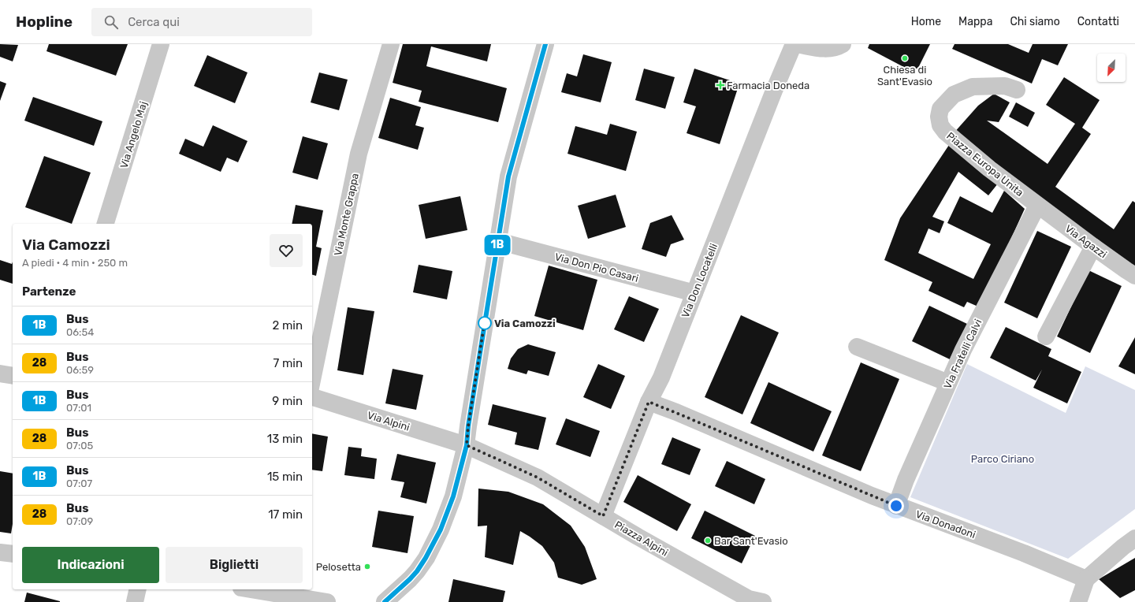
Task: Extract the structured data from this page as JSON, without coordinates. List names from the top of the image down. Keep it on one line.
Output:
{"streets":{"street":["Via Angelo Maj","Piazza Europa Unita","Via Monte Grappa","Via Agazzi","Via Don Pio Casari","Via Don Locatelli","Via Fratelli Calvi","Via Alpini","Via Donadoni","Piazza Alpini"]},"crossings":[["Piazza Europa Unita","Via Agazzi"],["Piazza Europa Unita","Via Fratelli Calvi"],["Via Agazzi","Via Fratelli Calvi"],["Via Don Pio Casari","Via Don Locatelli"],["Via Don Locatelli","Via Donadoni"],["Via Don Locatelli","Piazza Alpini"],["Via Fratelli Calvi","Via Donadoni"],["Via Alpini","Piazza Alpini"]],"parks":["Parco Ciriano"],"places":{"other":["Chiesa di Sant'Evasio","Via Camozzi","Bar Sant'Evasio","Pelosetta"],"health":["Farmacia Doneda"]},"lines":["bus line 1B"],"north":"bottom left","page":{"header":"Hopline","search":"Cerca qui","nav":["Home","Mappa","Chi siamo","Contatti"],"on_map":"1B","heading":[["Via Camozzi","A piedi · 4 min · 250 m"],"Partenze"],"list":[{"mark":"1B","name":"Bus","note":"06:54","value":"2 min"},{"mark":"28","name":"Bus","note":"06:59","value":"7 min"},{"mark":"1B","name":"Bus","note":"07:01","value":"9 min"},{"mark":"28","name":"Bus","note":"07:05","value":"13 min"},{"mark":"1B","name":"Bus","note":"07:07","value":"15 min"},{"mark":"28","name":"Bus","note":"07:09","value":"17 min"}],"buttons":["Indicazioni","Biglietti"]}}
